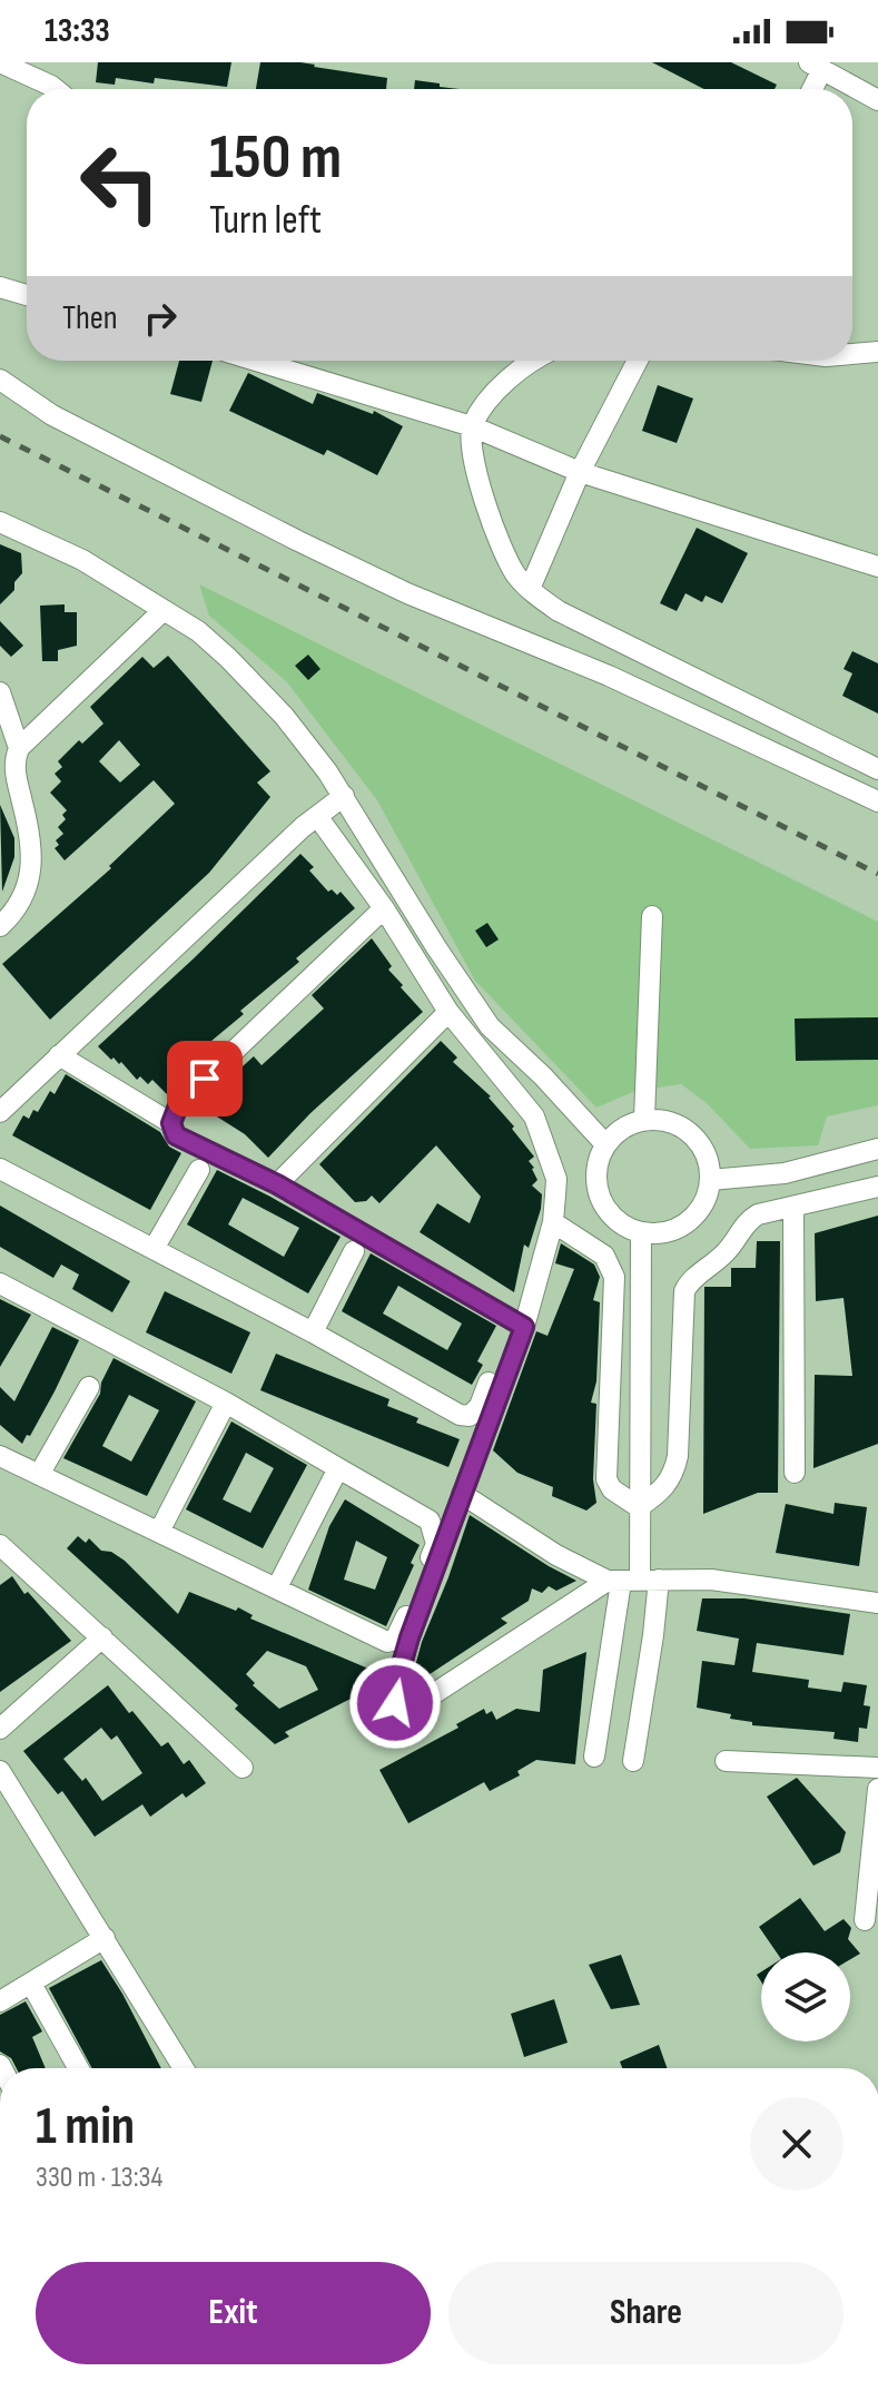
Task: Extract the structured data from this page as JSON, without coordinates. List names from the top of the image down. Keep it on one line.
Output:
{"page":{"status":"13:33","turn":["150 m","Turn left"],"then":"Then","heading":["1 min","330 m · 13:34"],"buttons":["Exit","Share"]}}
